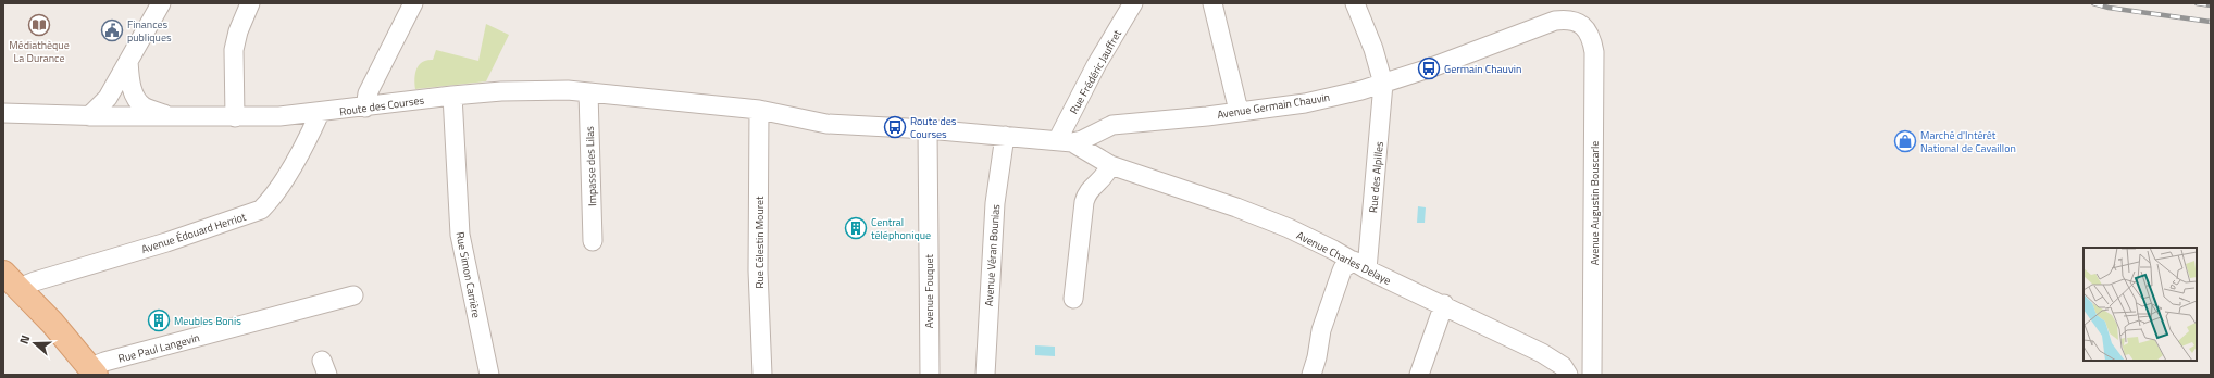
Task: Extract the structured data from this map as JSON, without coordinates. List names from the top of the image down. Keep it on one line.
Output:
{"streets":{"street":["Rue Frédéric Jauffret","Route des Courses","Avenue Germain Chauvin","Impasse des Lilas","Rue des Alpilles","Avenue Augustin Bouscarle","Avenue Édouard Herriot","Rue Célestin Mouret","Avenue Véran Bounias","Avenue Charles Delaye","Rue Simon Carrière","Avenue Fouquet","Rue Paul Langevin"]},"crossings":[["Rue Frédéric Jauffret","Route des Courses"],["Rue Frédéric Jauffret","Avenue Germain Chauvin"],["Rue Frédéric Jauffret","Avenue Charles Delaye"],["Route des Courses","Avenue Germain Chauvin"],["Route des Courses","Impasse des Lilas"],["Route des Courses","Avenue Édouard Herriot"],["Route des Courses","Rue Célestin Mouret"],["Route des Courses","Avenue Véran Bounias"],["Route des Courses","Avenue Charles Delaye"],["Route des Courses","Rue Simon Carrière"],["Route des Courses","Avenue Fouquet"],["Avenue Germain Chauvin","Rue des Alpilles"],["Avenue Germain Chauvin","Avenue Augustin Bouscarle"],["Avenue Germain Chauvin","Avenue Charles Delaye"],["Rue des Alpilles","Avenue Charles Delaye"],["Avenue Augustin Bouscarle","Avenue Charles Delaye"]],"places":{"library":["Médiathèque La Durance"],"public building":["Finances publiques"],"bus stop":["Germain Chauvin","Route des Courses"],"shop":["Marché d'Intérêt National de Cavaillon"],"building":["Central téléphonique","Meubles Bonis"]},"north":"left"}
